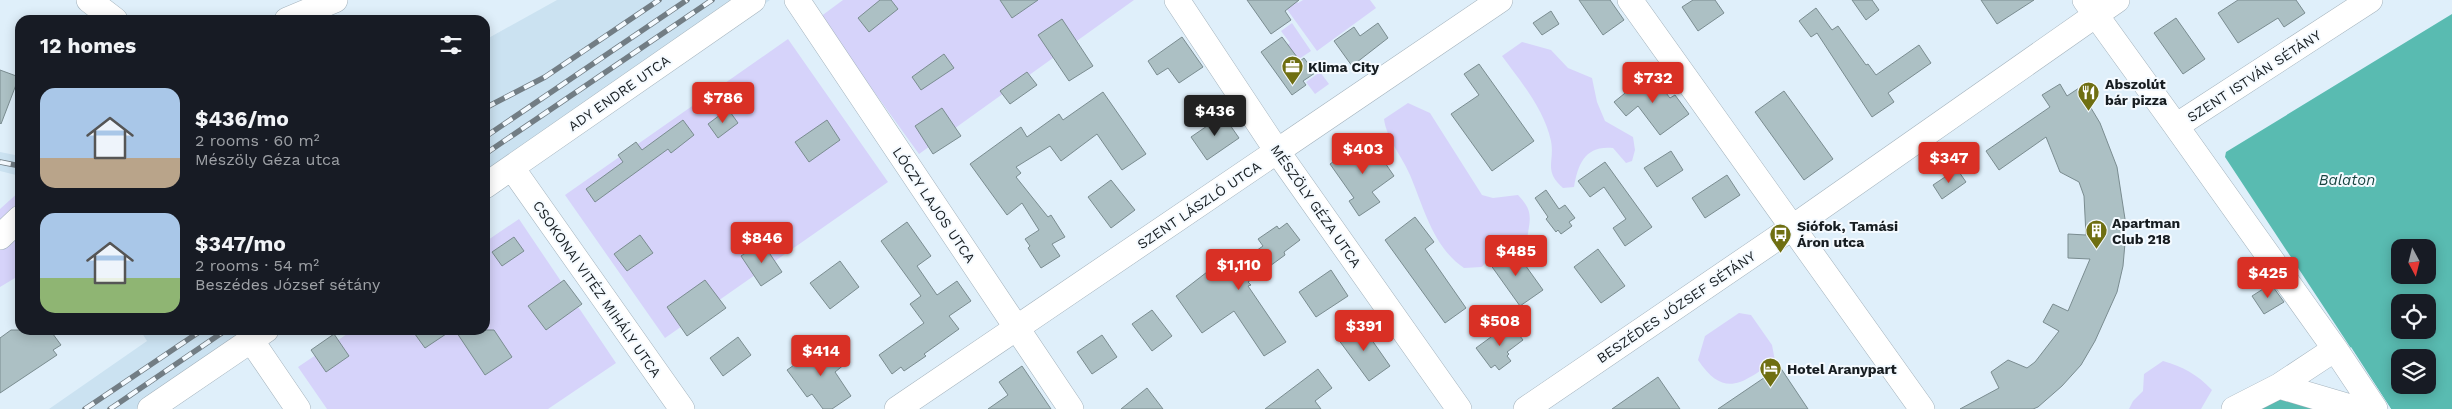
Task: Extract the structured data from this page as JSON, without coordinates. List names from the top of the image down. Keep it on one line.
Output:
{"streets":{"street":["SZENT ISTVÁN SÉTÁNY","ADY ENDRE UTCA","LÓCZY LAJOS UTCA","SZENT LÁSZLÓ UTCA","MÉSZÖLY GÉZA UTCA","CSOKONAI VITÉZ MIHÁLY UTCA","BESZÉDES JÓZSEF SÉTÁNY"]},"crossings":[["SZENT ISTVÁN SÉTÁNY","BESZÉDES JÓZSEF SÉTÁNY"],["ADY ENDRE UTCA","CSOKONAI VITÉZ MIHÁLY UTCA"],["LÓCZY LAJOS UTCA","SZENT LÁSZLÓ UTCA"],["SZENT LÁSZLÓ UTCA","MÉSZÖLY GÉZA UTCA"]],"water":["Balaton"],"places":{"office":["Klima City"],"restaurant":["Abszolút bár pizza"],"building":["Apartman Club 218"],"bus stop":["Siófok, Tamási Áron utca"],"hotel":["Hotel Aranypart"]},"north":"bottom","page":{"heading":"12 homes","price":["$732","$786","$436","$403","$347","$846","$485","$1,110","$425","$508","$391","$414"],"list":[{"name":"$436/mo","note":"2 rooms · 60 m² · Mészöly Géza utca"},{"name":"$347/mo","note":"2 rooms · 54 m² · Beszédes József sétány"}]}}
